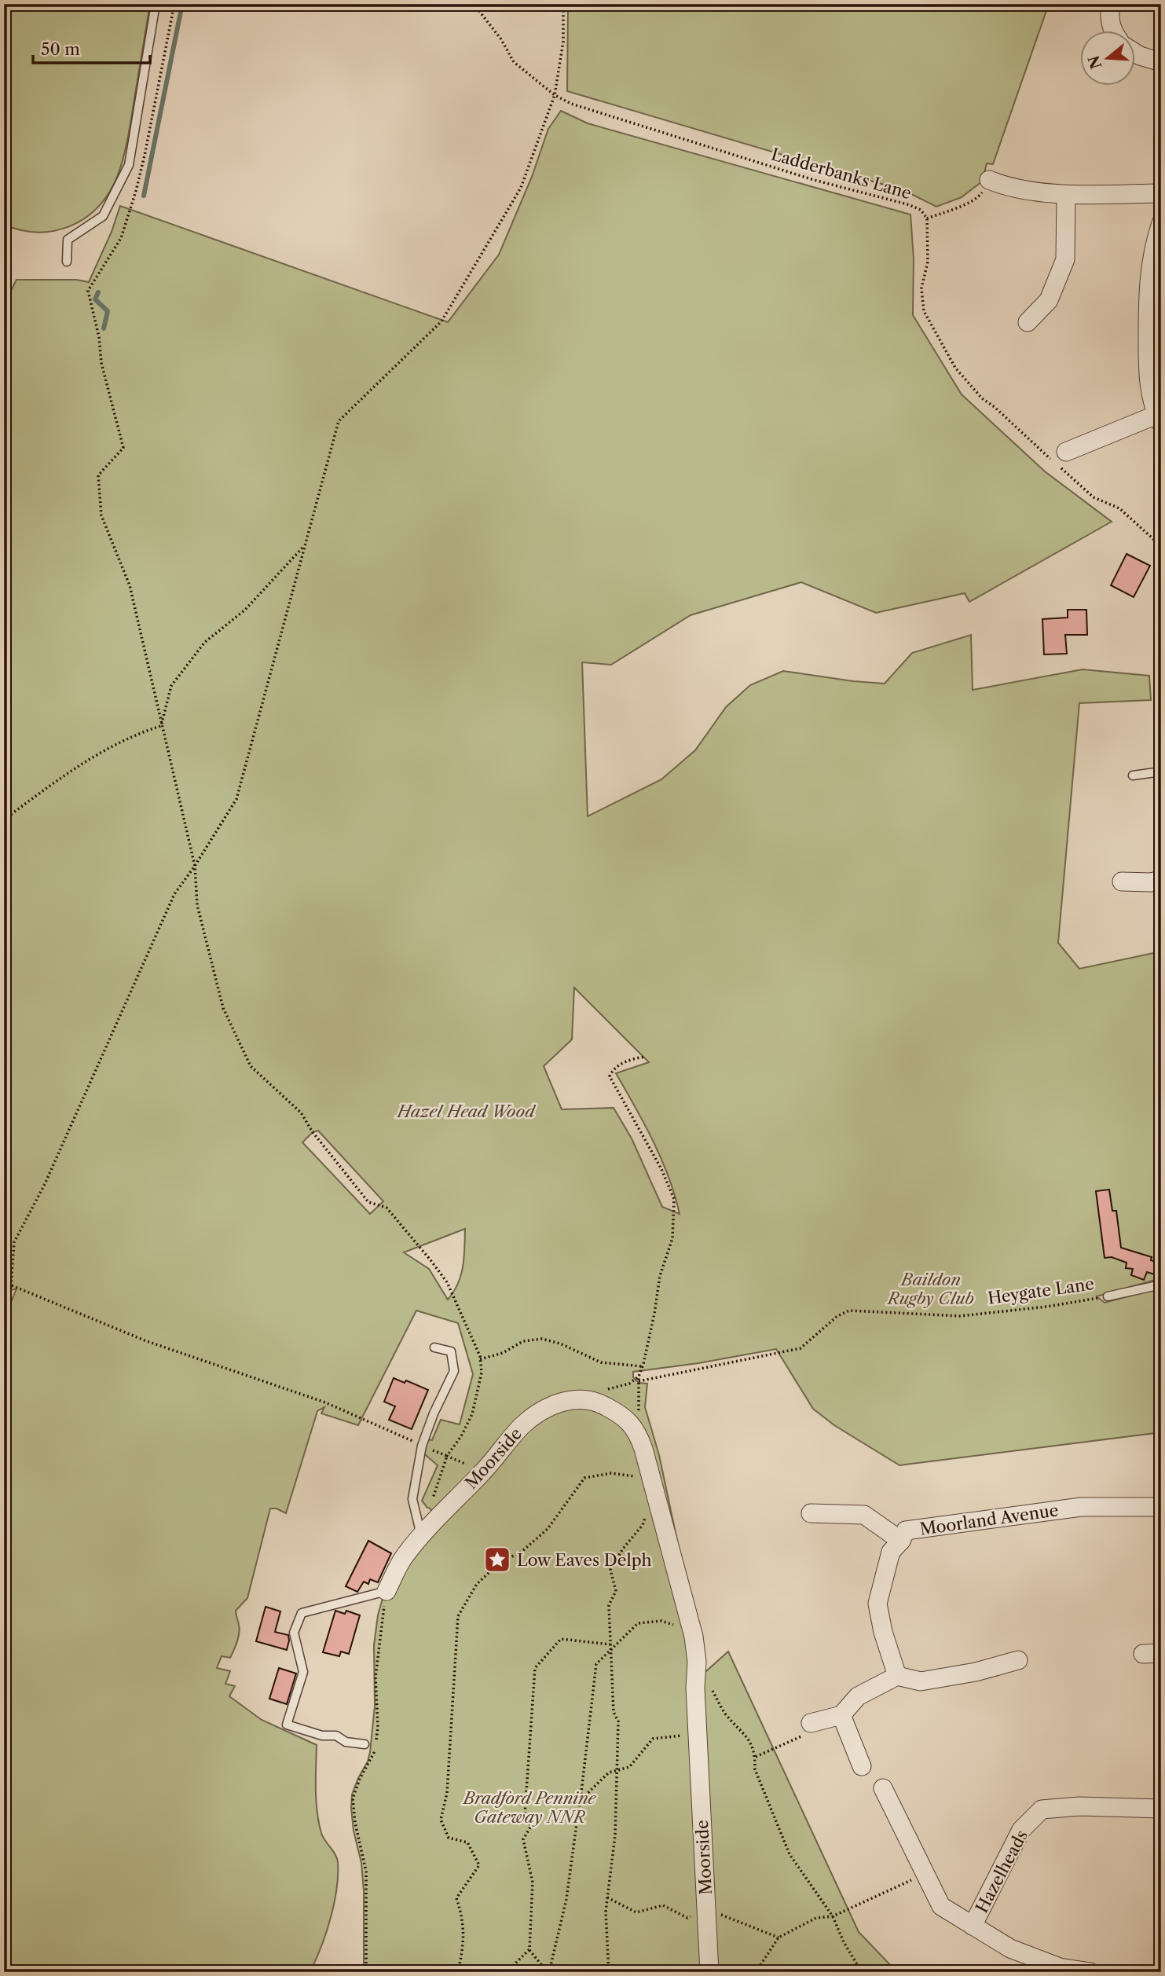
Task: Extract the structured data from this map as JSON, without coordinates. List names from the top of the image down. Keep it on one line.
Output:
{"streets":{"street":["Moorside","Moorland Avenue","Hazelheads"],"lane":["Heygate Lane"],"path":["Ladderbanks Lane"]},"parks":["Hazel Head Wood","Baildon Rugby Club","Bradford Pennine Gateway NNR"],"places":{"place":["Low Eaves Delph"]},"scale_bar":"50 m","north":"left"}
